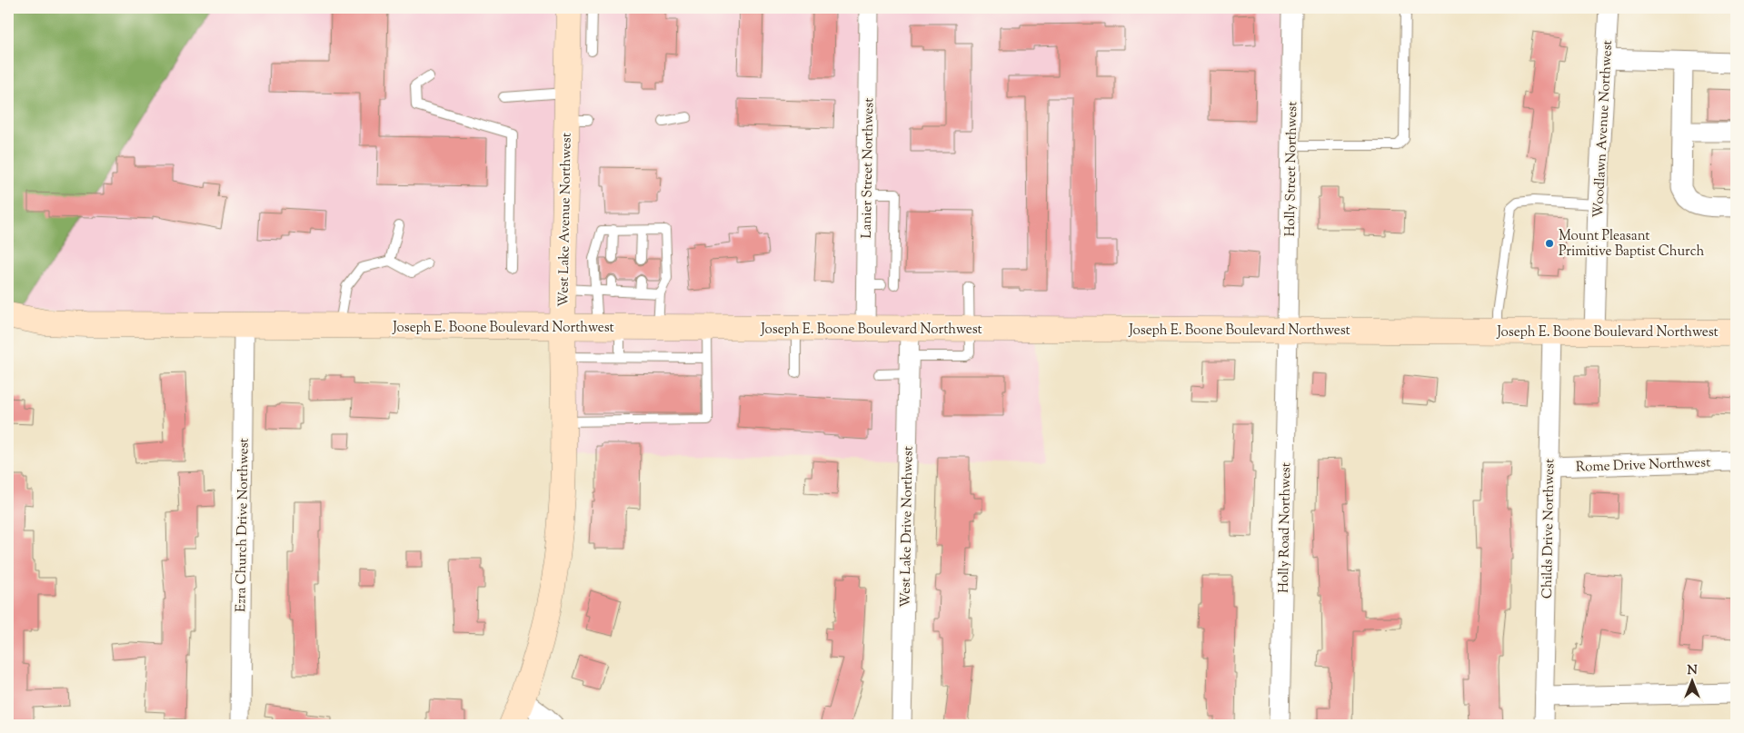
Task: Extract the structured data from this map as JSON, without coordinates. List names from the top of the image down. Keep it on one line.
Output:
{"streets":{"main road":["West Lake Avenue Northwest","Joseph E. Boone Boulevard Northwest"],"street":["Woodlawn Avenue Northwest","Lanier Street Northwest","Holly Street Northwest","Rome Drive Northwest","Ezra Church Drive Northwest","West Lake Drive Northwest","Holly Road Northwest","Childs Drive Northwest"]},"crossings":[["Woodlawn Avenue Northwest","Joseph E. Boone Boulevard Northwest"],["Lanier Street Northwest","Joseph E. Boone Boulevard Northwest"],["Holly Street Northwest","Joseph E. Boone Boulevard Northwest"],["Holly Street Northwest","Holly Road Northwest"],["West Lake Avenue Northwest","Joseph E. Boone Boulevard Northwest"],["Joseph E. Boone Boulevard Northwest","Ezra Church Drive Northwest"],["Joseph E. Boone Boulevard Northwest","West Lake Drive Northwest"],["Joseph E. Boone Boulevard Northwest","Holly Road Northwest"],["Joseph E. Boone Boulevard Northwest","Childs Drive Northwest"],["Rome Drive Northwest","Childs Drive Northwest"]],"places":["Mount Pleasant Primitive Baptist Church"],"north":"top"}
